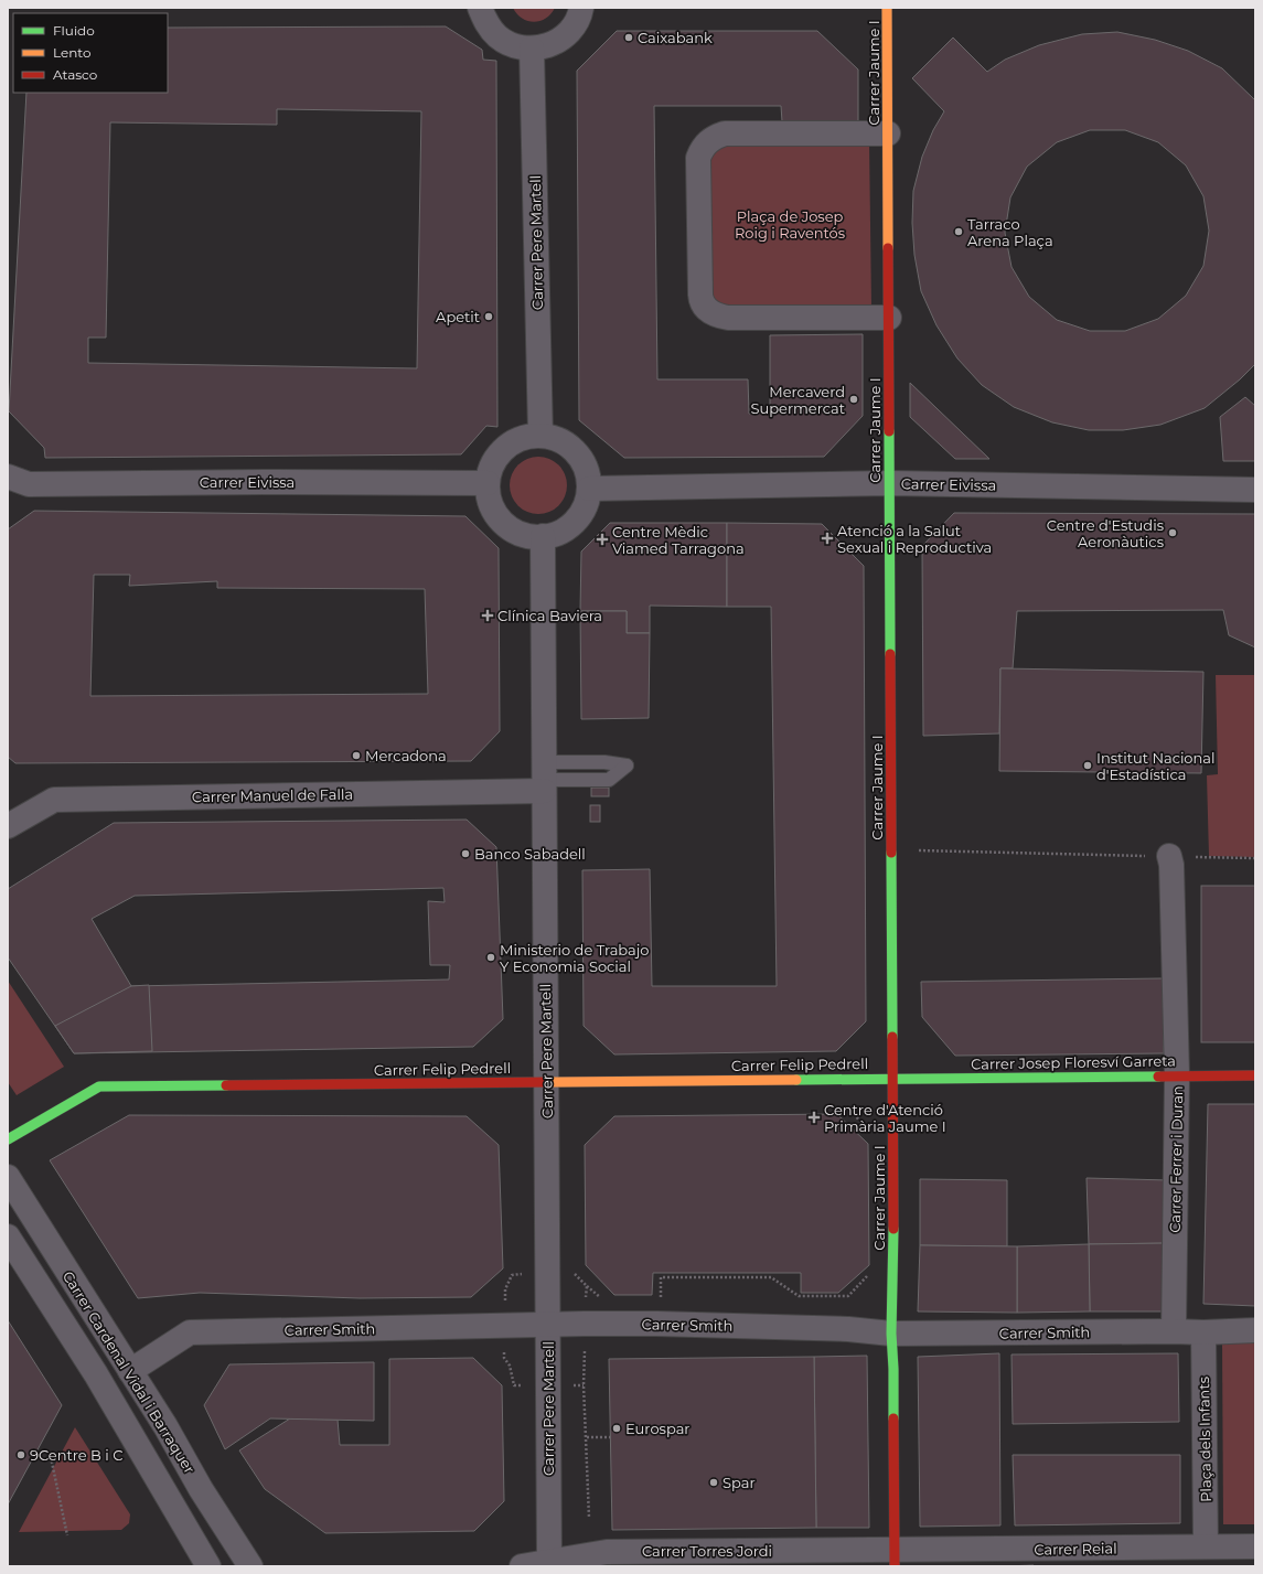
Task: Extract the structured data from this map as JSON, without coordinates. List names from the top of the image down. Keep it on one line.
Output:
{"streets":{"street":["Carrer Jaume I","Carrer Pere Martell","Carrer Eivissa","Carrer Manuel de Falla","Carrer Josep Floresví Garreta","Carrer Felip Pedrell","Carrer Ferrer i Duran","Carrer Smith","Carrer Cardenal Vidal i Barraquer","Plaça dels Infants","Carrer Reial","Carrer Torres Jordi"]},"crossings":[["Carrer Jaume I","Carrer Eivissa"],["Carrer Jaume I","Carrer Josep Floresví Garreta"],["Carrer Jaume I","Carrer Felip Pedrell"],["Carrer Jaume I","Carrer Smith"],["Carrer Jaume I","Carrer Reial"],["Carrer Jaume I","Carrer Torres Jordi"],["Carrer Pere Martell","Carrer Eivissa"],["Carrer Pere Martell","Carrer Manuel de Falla"],["Carrer Pere Martell","Carrer Felip Pedrell"],["Carrer Pere Martell","Carrer Smith"],["Carrer Pere Martell","Carrer Torres Jordi"],["Carrer Josep Floresví Garreta","Carrer Felip Pedrell"],["Carrer Josep Floresví Garreta","Carrer Ferrer i Duran"],["Carrer Ferrer i Duran","Carrer Smith"],["Carrer Smith","Carrer Cardenal Vidal i Barraquer"],["Carrer Smith","Plaça dels Infants"],["Plaça dels Infants","Carrer Reial"],["Carrer Reial","Carrer Torres Jordi"]],"parks":["Plaça de Josep Roig i Raventós"],"places":{"other":["Caixabank","Tarraco Arena Plaça","Apetit","Mercaverd Supermercat","Centre d'Estudis Aeronàutics","Mercadona","Institut Nacional d'Estadística","Banco Sabadell","Ministerio de Trabajo Y Economia Social","Eurospar","9Centre B i C","Spar"],"health":["Atenció a la Salut Sexual i Reproductiva","Centre Mèdic Viamed Tarragona","Clínica Baviera","Centre d'Atenció Primària Jaume I"]},"legend":["Fluido","Lento","Atasco"]}
